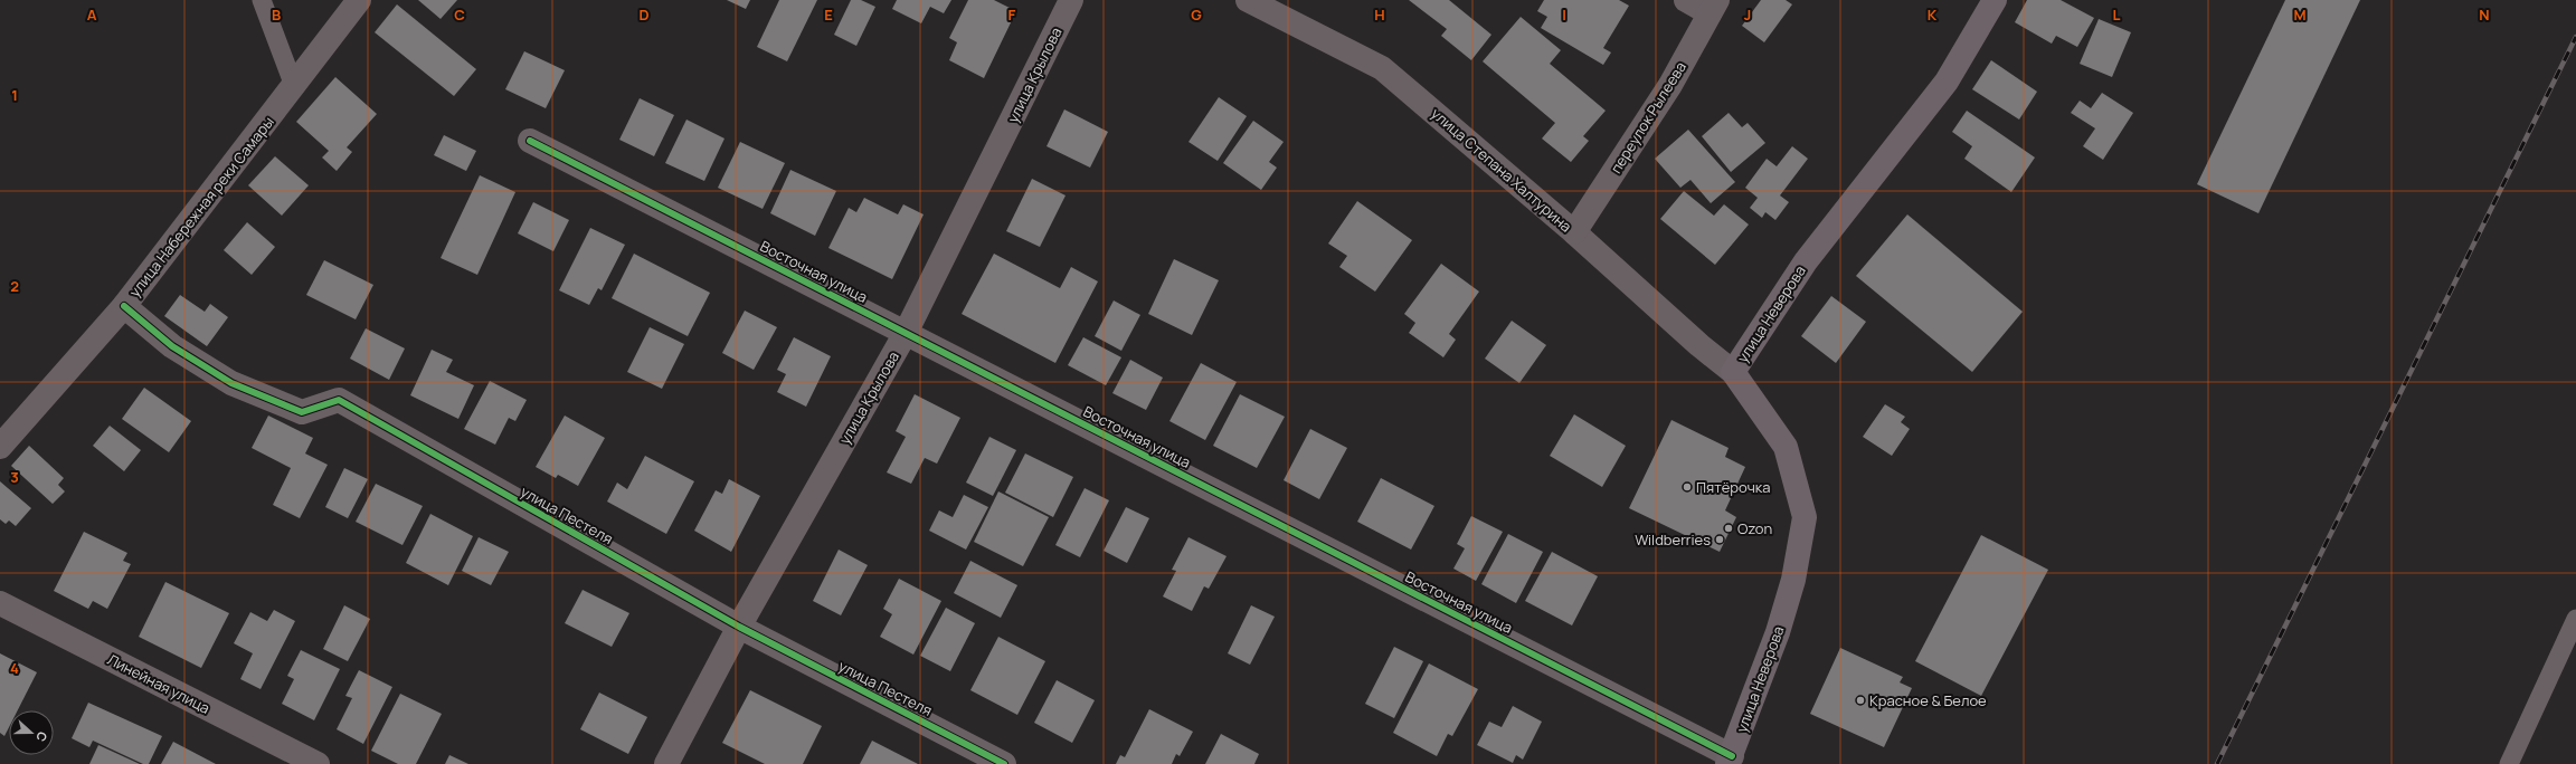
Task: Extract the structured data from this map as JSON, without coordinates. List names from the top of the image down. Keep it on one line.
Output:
{"streets":{"street":["улица Крылова","переулок Рылеева","улица Степана Халтурина","улица Набережная реки Самары","Восточная улица","улица Неверова","улица Пестеля","Линейная улица"]},"crossings":[["улица Крылова","Восточная улица"],["улица Крылова","улица Пестеля"],["переулок Рылеева","улица Степана Халтурина"],["улица Степана Халтурина","улица Неверова"],["улица Набережная реки Самары","улица Пестеля"],["Восточная улица","улица Неверова"]],"places":["Пятёрочка","Ozon","Wildberries","Красное & Белое"],"north":"right","grid":{"columns":["A","B","C","D","E","F","G","H","I","J","K","L","M","N"],"rows":["1","2","3","4"]}}
